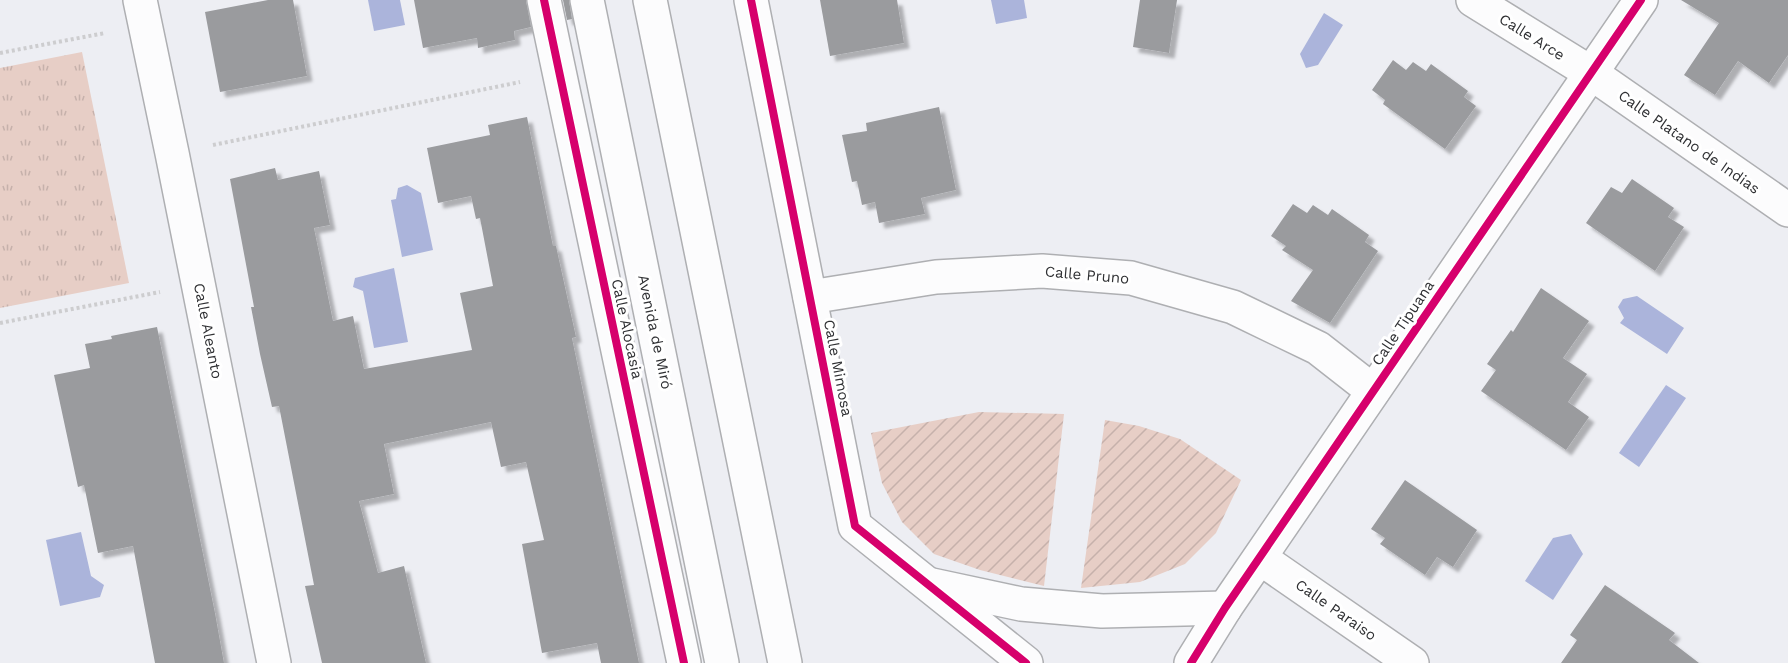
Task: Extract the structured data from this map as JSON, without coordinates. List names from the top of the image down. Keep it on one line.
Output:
{"streets":{"street":["Calle Arce","Calle Platano de Indias","Calle Pruno","Calle Tipuana","Calle Alocasia","Calle Aleanto","Avenida de Miró","Calle Mimosa","Calle Paraiso"]},"crossings":[["Calle Arce","Calle Platano de Indias"],["Calle Arce","Calle Tipuana"],["Calle Platano de Indias","Calle Tipuana"],["Calle Pruno","Calle Tipuana"],["Calle Pruno","Calle Mimosa"],["Calle Tipuana","Calle Mimosa"],["Calle Tipuana","Calle Paraiso"]]}
